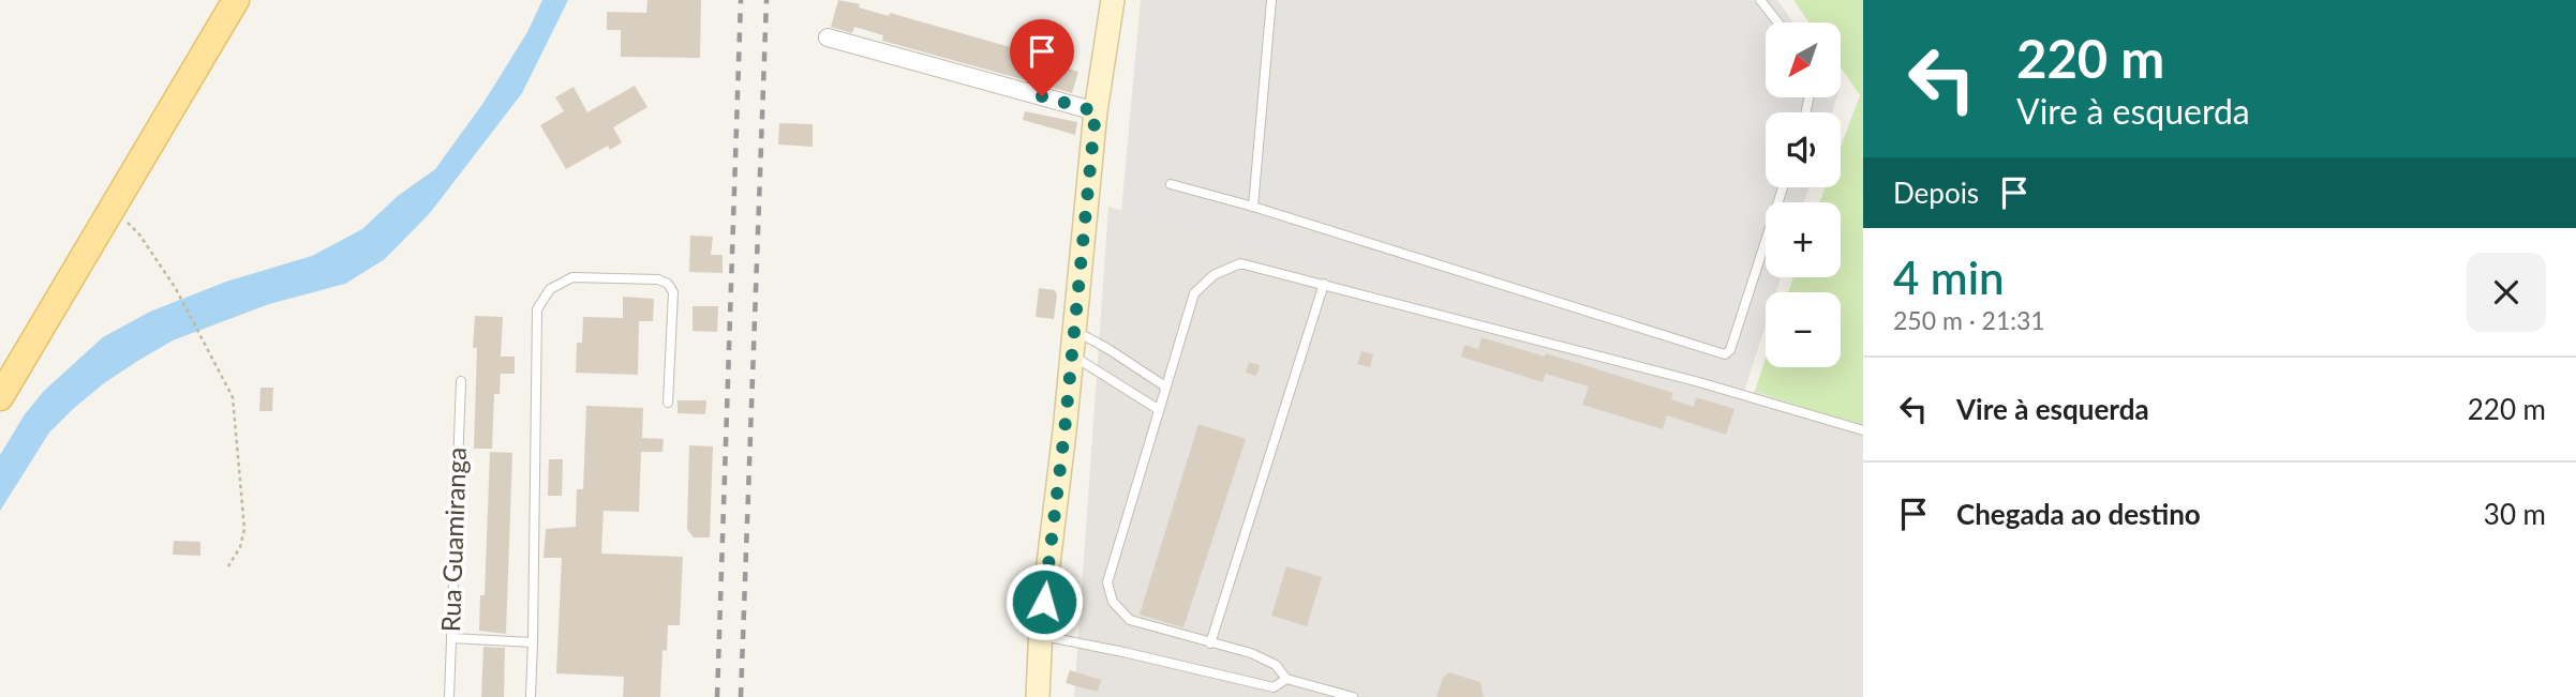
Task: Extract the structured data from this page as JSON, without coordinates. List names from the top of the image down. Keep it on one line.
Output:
{"streets":{"lane":["Rua Guamiranga"]},"north":"bottom left","page":{"turn":["220 m","Vire à esquerda"],"map_buttons":["+","−"],"then":"Depois","heading":["4 min","250 m · 21:31"],"list":[{"name":"Vire à esquerda","value":"220 m"},{"name":"Chegada ao destino","value":"30 m"}]}}
